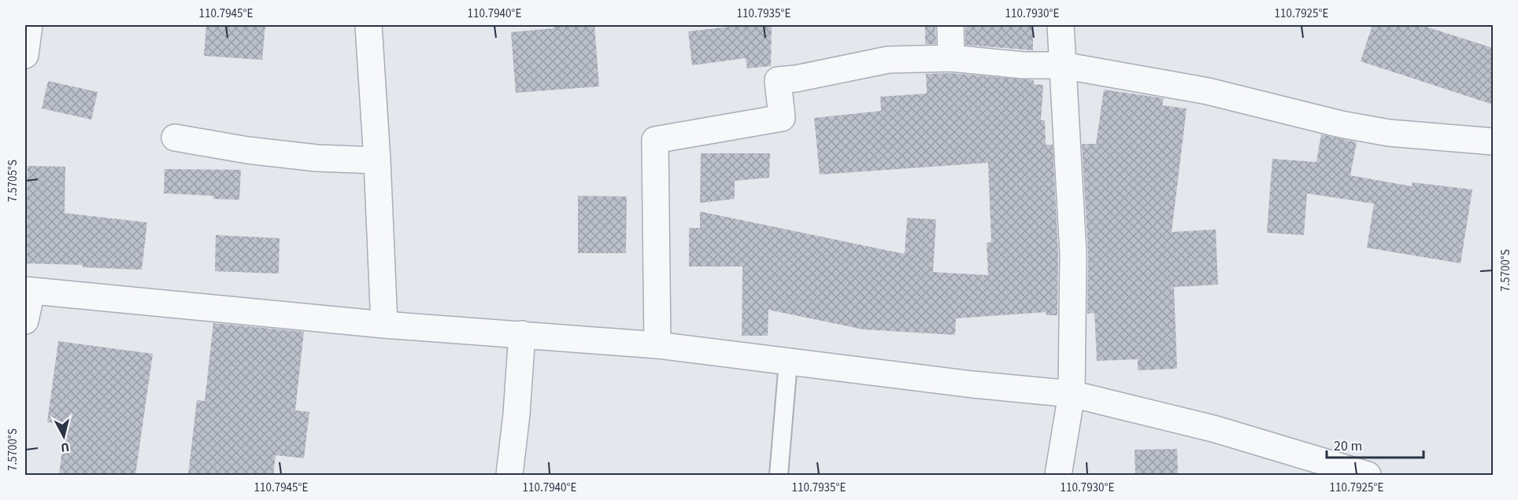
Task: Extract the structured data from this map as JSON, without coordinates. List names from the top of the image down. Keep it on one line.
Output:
{"scale_bar":"20 m","north":"bottom","coordinates":["110.7945°E","110.7940°E","110.7935°E","110.7930°E","110.7925°E","7.5705°S","7.5700°S"]}
